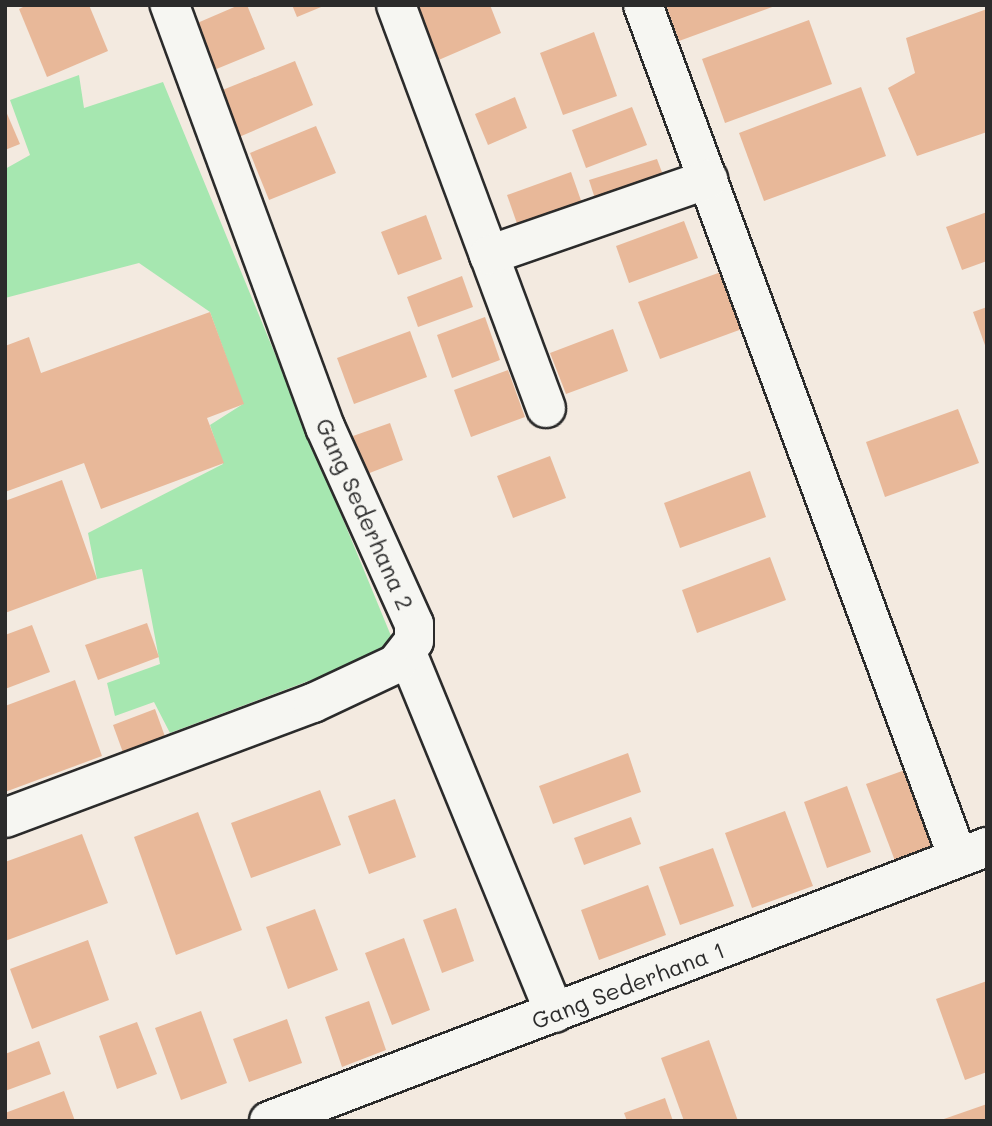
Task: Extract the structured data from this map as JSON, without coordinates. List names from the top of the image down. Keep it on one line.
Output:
{"streets":{"street":["Gang Sederhana 2","Gang Sederhana 1"]}}
